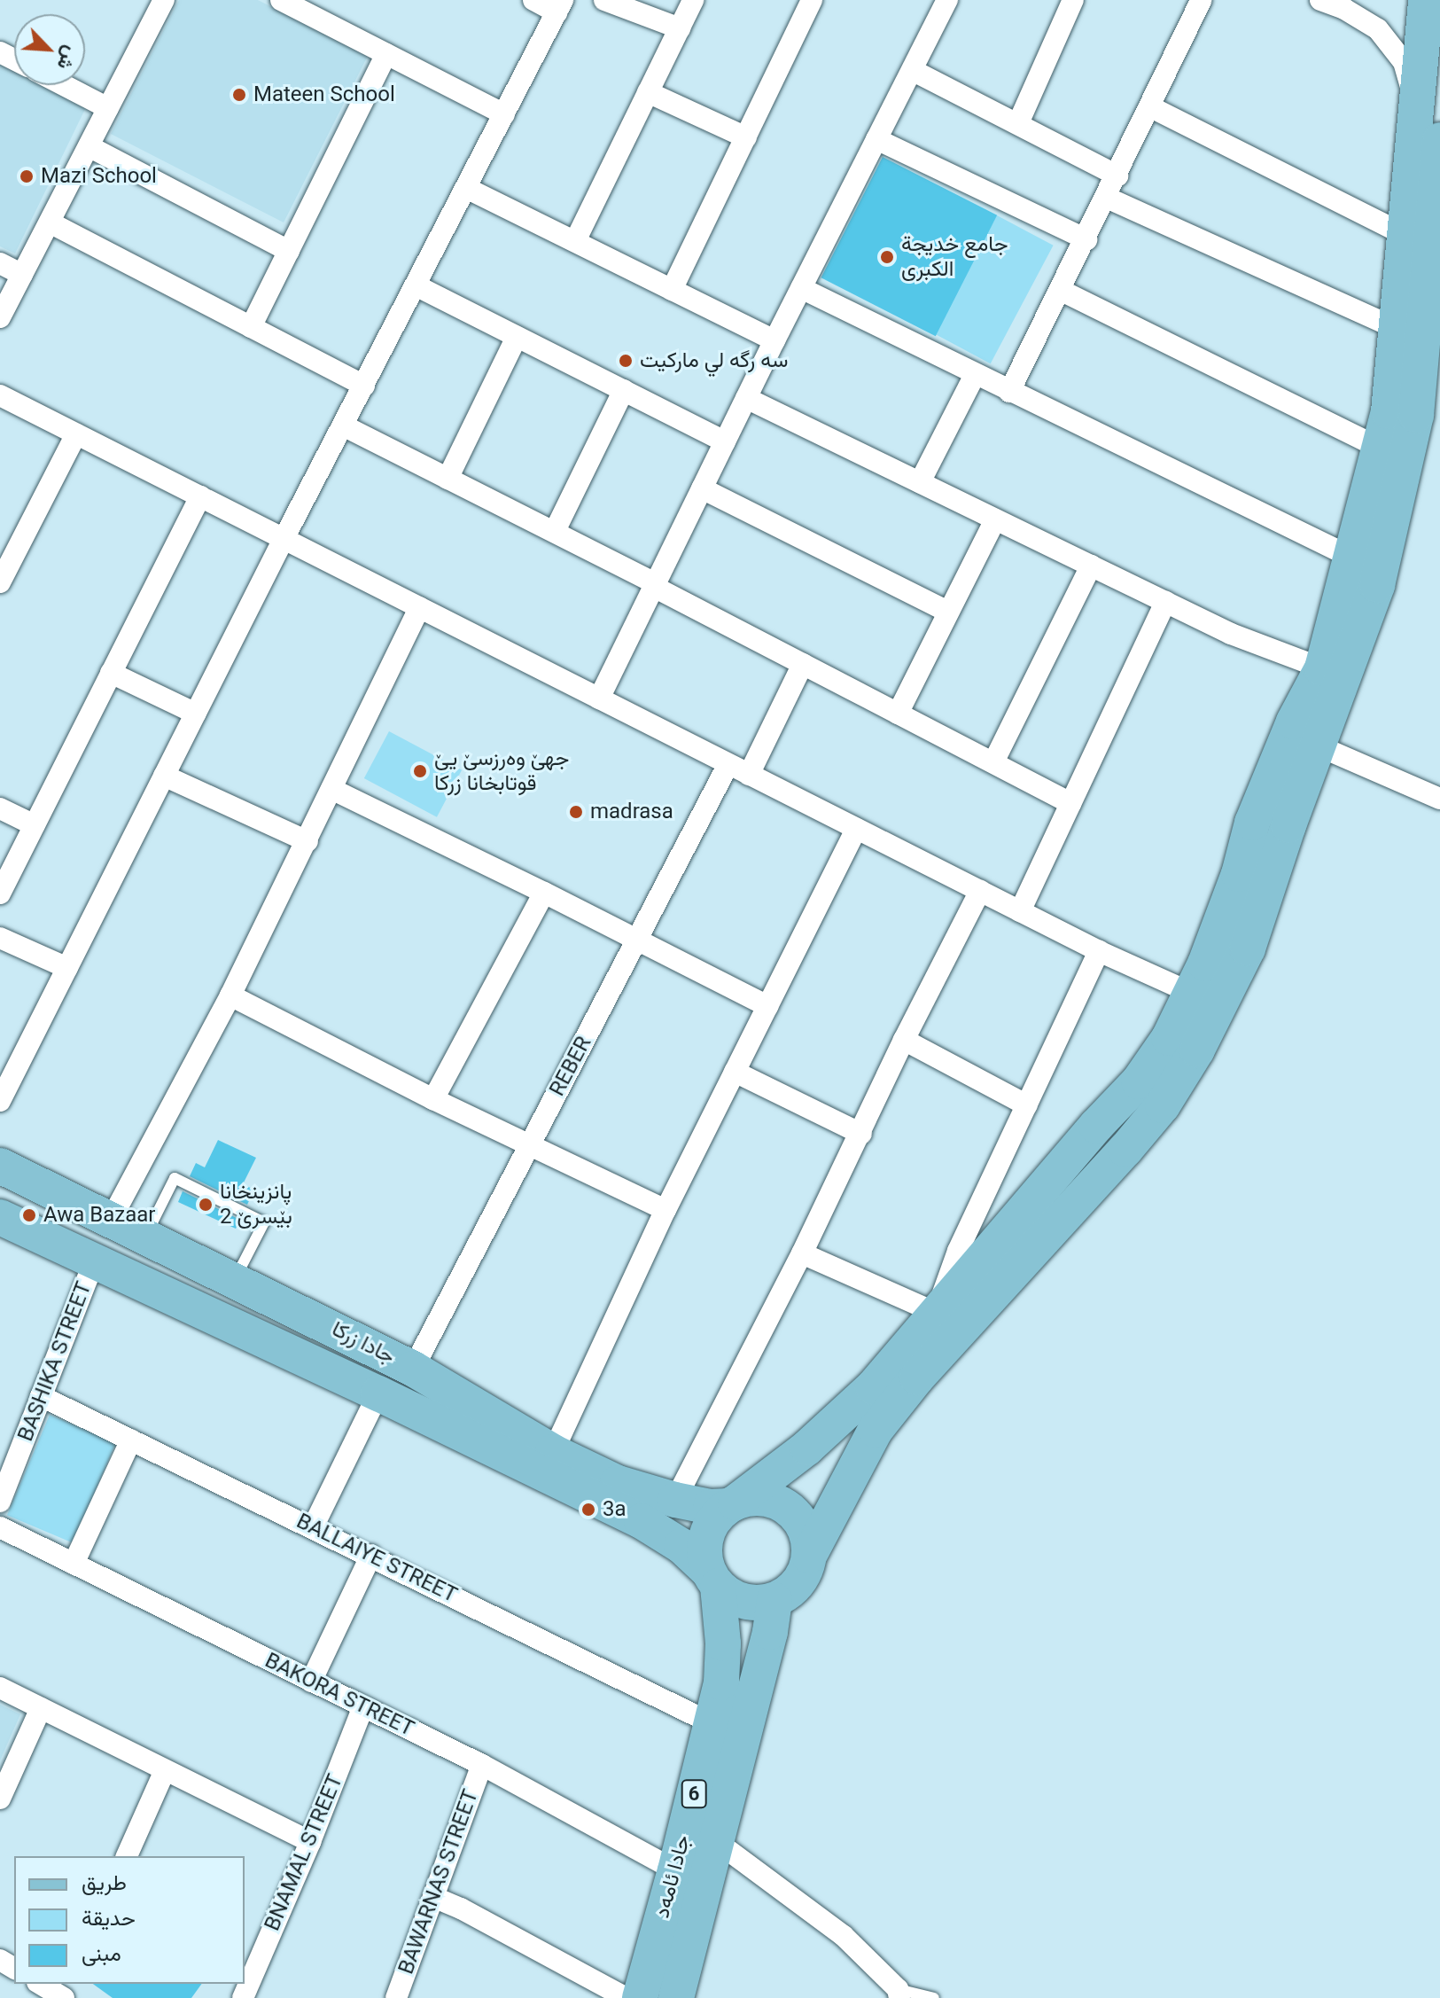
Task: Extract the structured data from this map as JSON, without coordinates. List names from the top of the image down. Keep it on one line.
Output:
{"streets":{"main road":["جادا زرکا","6","جادا ئامەد"],"street":["REBER","BASHIKA STREET","BALLAIYE STREET","BAKORA STREET","BNAMAL STREET","BAWARNAS STREET"]},"crossings":[["REBER","جادا زرکا"],["جادا زرکا","BASHIKA STREET"],["جادا زرکا","جادا ئامەد"],["BASHIKA STREET","BALLAIYE STREET"],["BALLAIYE STREET","جادا ئامەد"],["BAKORA STREET","BNAMAL STREET"],["BAKORA STREET","جادا ئامەد"],["BAKORA STREET","BAWARNAS STREET"]],"places":["Mateen School","Mazi School","جامع خدیجة الکبری","سه رگه لي ماركيت","جھێ وەرزسێ یێ قوتابخانا زرکا","madrasa","پانزینخانا بێسرێ 2","Awa Bazaar","3a"],"legend":["طريق","حديقة","مبنى"],"north":"bottom right"}
